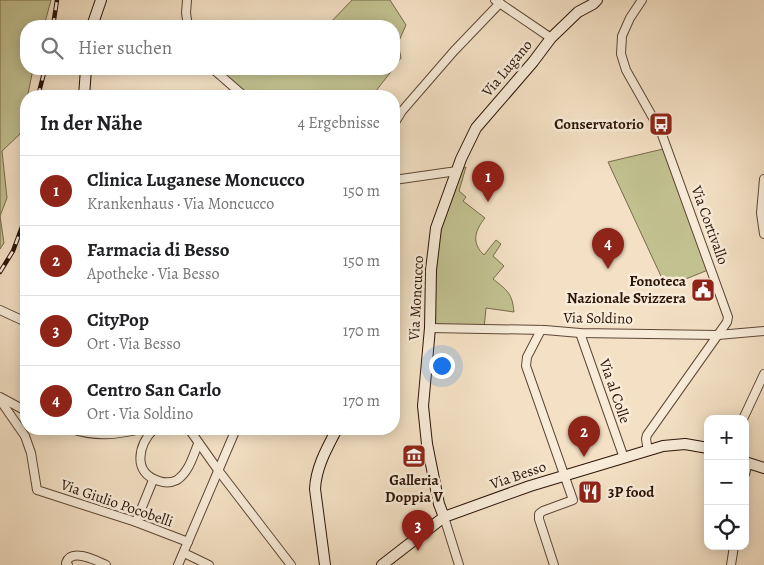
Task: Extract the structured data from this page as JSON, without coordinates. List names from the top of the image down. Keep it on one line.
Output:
{"streets":{"street":["Via Lugano","Via Cortivallo","Via Moncucco","Via Soldino","Via al Colle","Via Besso","Via Giulio Pocobelli"]},"crossings":[["Via Lugano","Via Moncucco"],["Via Cortivallo","Via Soldino"],["Via Cortivallo","Via Besso"],["Via Moncucco","Via Soldino"],["Via Moncucco","Via Besso"],["Via Soldino","Via al Colle"],["Via al Colle","Via Besso"]],"places":{"bus stop":["Conservatorio"],"public building":["Fonoteca Nazionale Svizzera"],"museum":["Galleria Doppia V"],"restaurant":["3P food"]},"page":{"search":"Hier suchen","heading":["In der Nähe","4 Ergebnisse"],"list":[{"mark":"1","name":"Clinica Luganese Moncucco","note":"Krankenhaus · Via Moncucco","value":"150 m"},{"mark":"2","name":"Farmacia di Besso","note":"Apotheke · Via Besso","value":"150 m"},{"mark":"3","name":"CityPop","note":"Ort · Via Besso","value":"170 m"},{"mark":"4","name":"Centro San Carlo","note":"Ort · Via Soldino","value":"170 m"}],"pins":["1","4","2","3"],"map_buttons":["+","−"]}}
